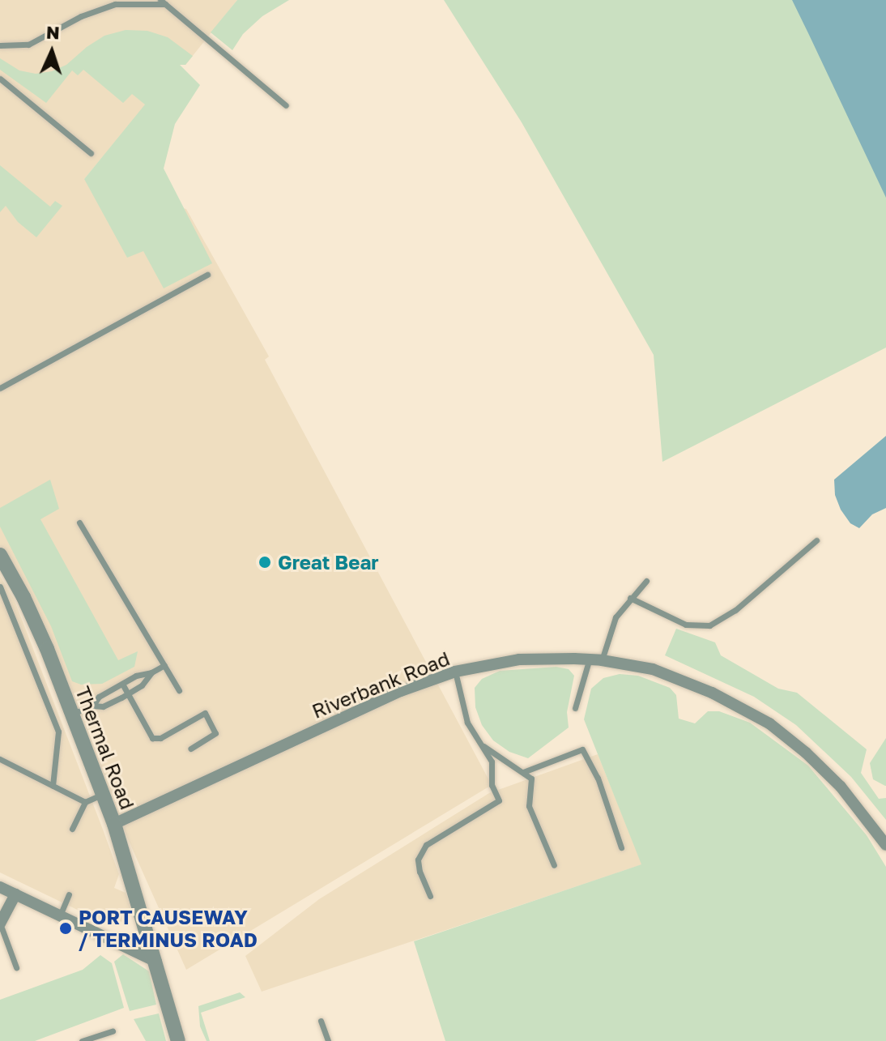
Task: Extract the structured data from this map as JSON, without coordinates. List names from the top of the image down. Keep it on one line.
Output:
{"streets":{"street":["Riverbank Road","Thermal Road"]},"crossings":[["Riverbank Road","Thermal Road"]],"places":["Great Bear","PORT CAUSEWAY / TERMINUS ROAD"],"north":"top"}
